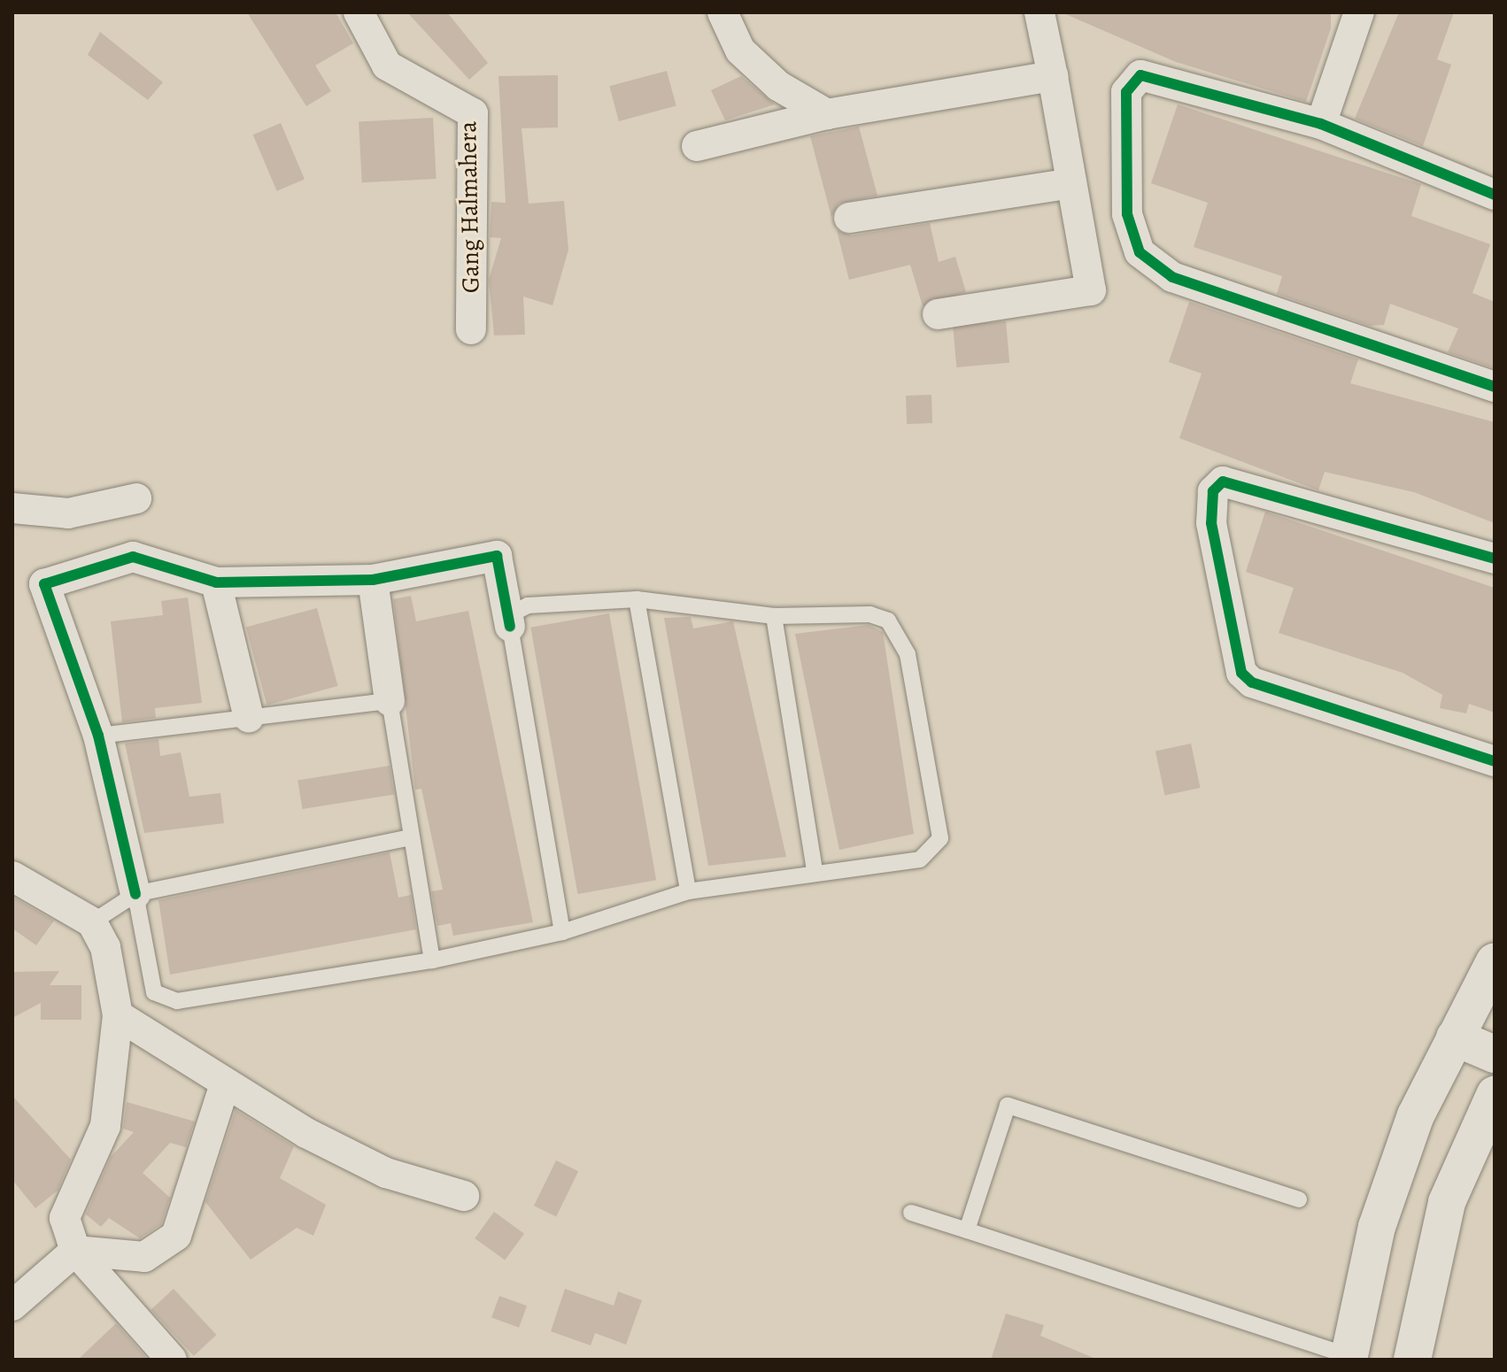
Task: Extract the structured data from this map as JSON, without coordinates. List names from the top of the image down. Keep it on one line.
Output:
{"streets":{"street":["Gang Halmahera"]}}
